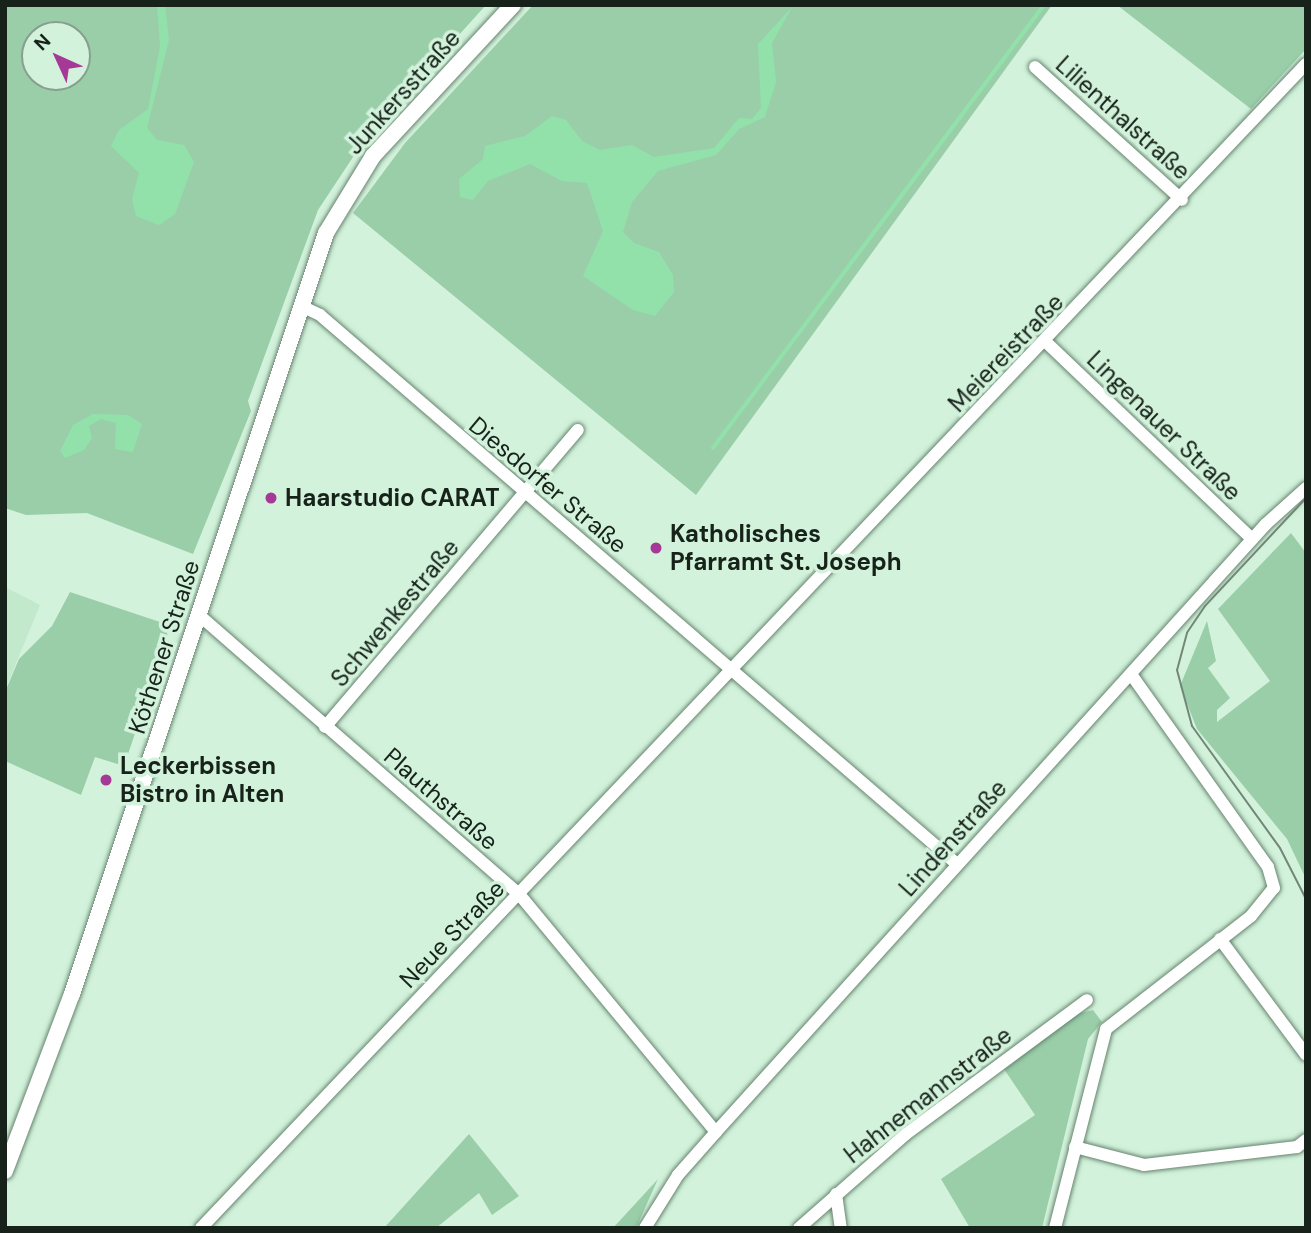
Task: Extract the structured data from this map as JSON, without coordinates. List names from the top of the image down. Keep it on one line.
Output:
{"streets":{"main road":["Junkersstraße","Köthener Straße"],"street":["Lilienthalstraße","Meiereistraße","Lingenauer Straße","Diesdorfer Straße","Schwenkestraße","Plauthstraße","Lindenstraße","Neue Straße","Hahnemannstraße"]},"crossings":[["Junkersstraße","Köthener Straße"],["Lilienthalstraße","Meiereistraße"],["Meiereistraße","Lingenauer Straße"],["Meiereistraße","Diesdorfer Straße"],["Meiereistraße","Neue Straße"],["Lingenauer Straße","Lindenstraße"],["Diesdorfer Straße","Schwenkestraße"],["Diesdorfer Straße","Köthener Straße"],["Diesdorfer Straße","Lindenstraße"],["Diesdorfer Straße","Neue Straße"],["Schwenkestraße","Plauthstraße"],["Köthener Straße","Plauthstraße"],["Plauthstraße","Lindenstraße"],["Plauthstraße","Neue Straße"]],"places":["Haarstudio CARAT","Katholisches Pfarramt St. Joseph","Leckerbissen Bistro in Alten"],"north":"top left"}
